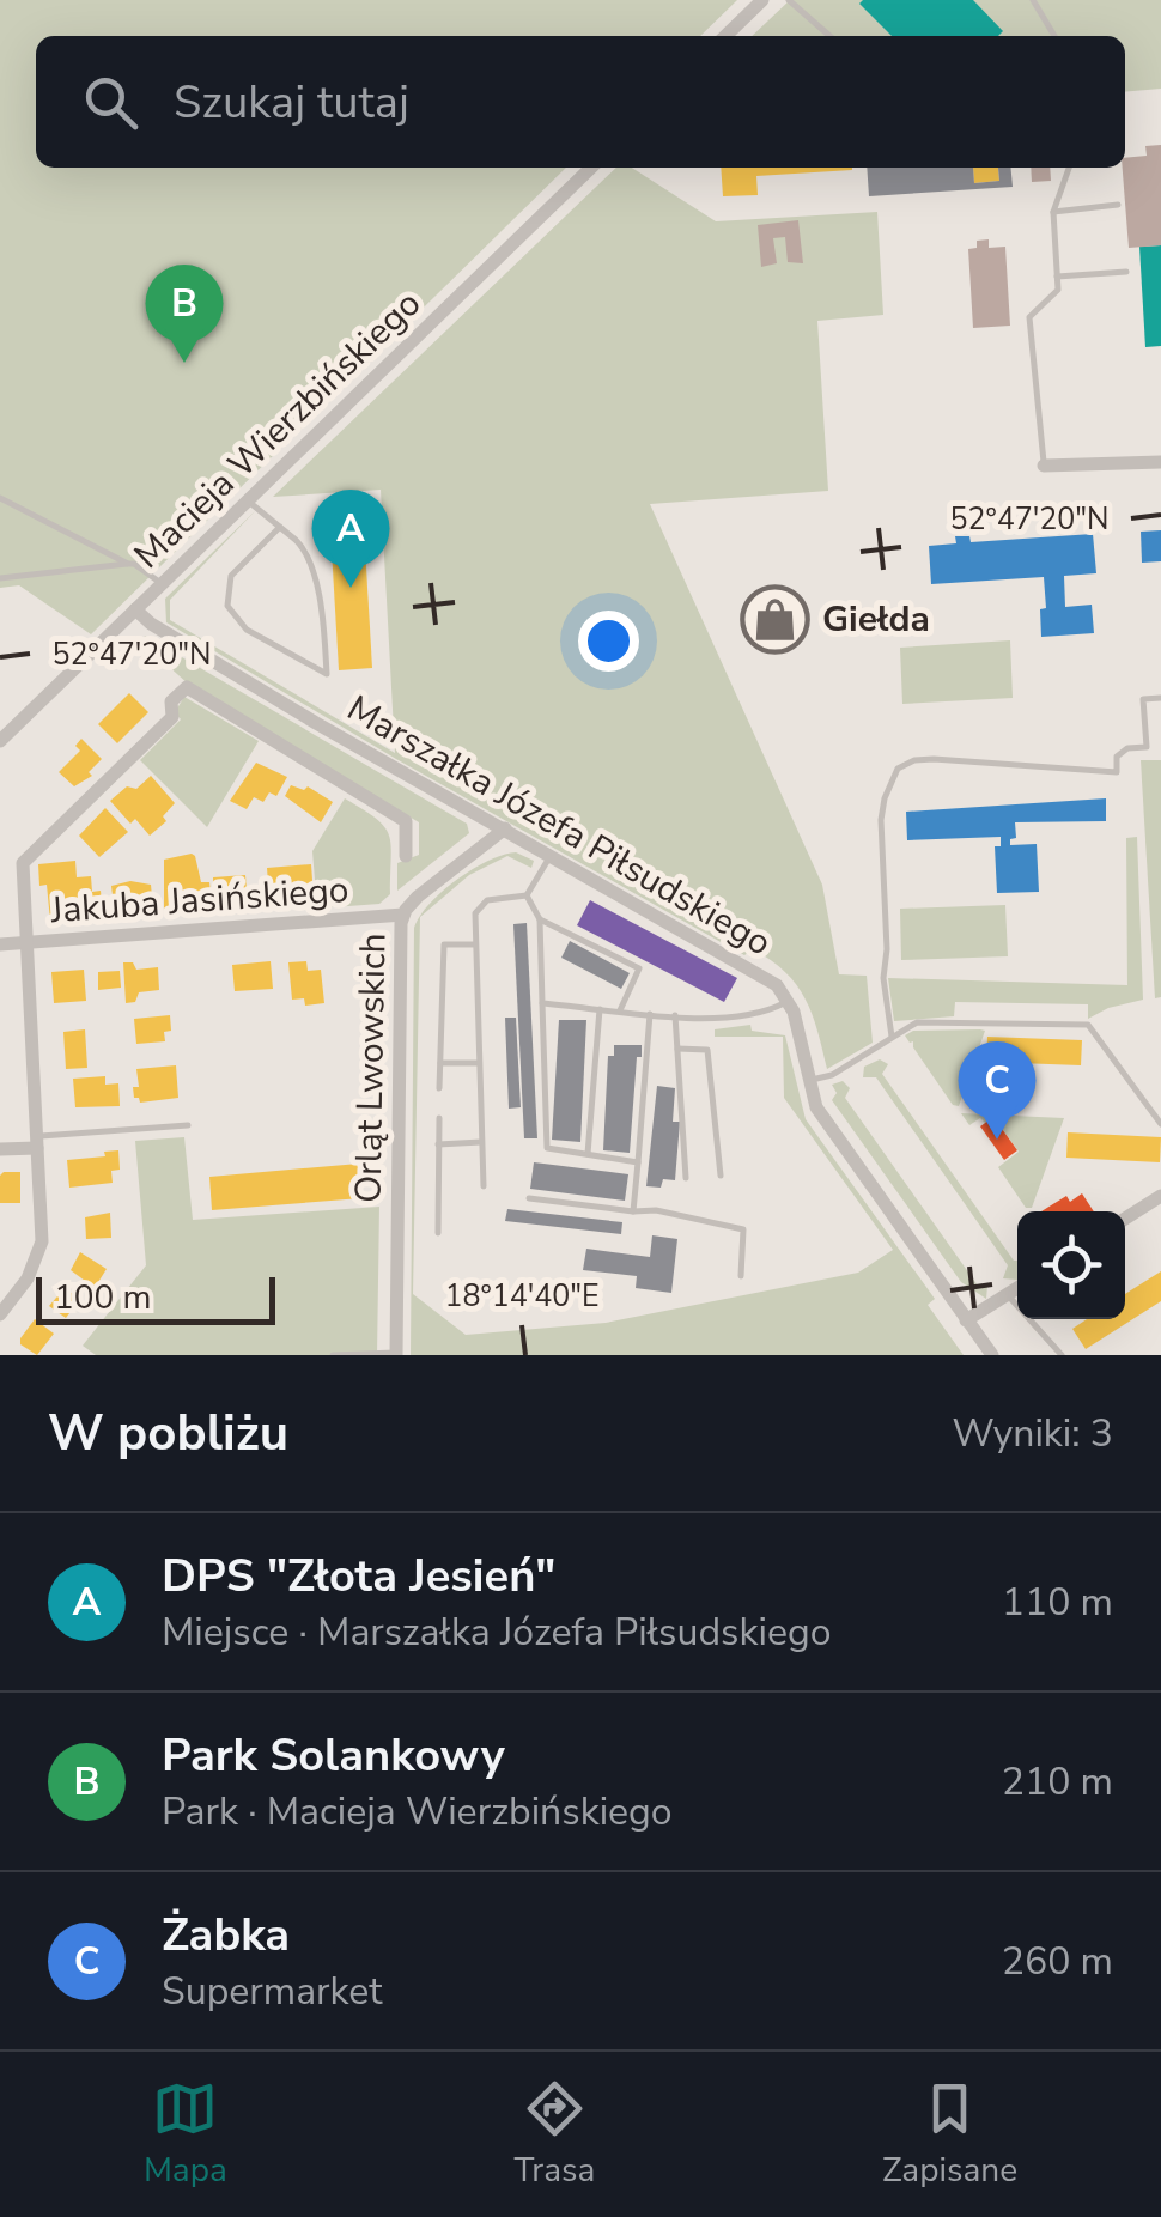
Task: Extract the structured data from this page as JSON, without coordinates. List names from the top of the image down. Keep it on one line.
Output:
{"streets":{"street":["Macieja Wierzbińskiego","Marszałka Józefa Piłsudskiego","Jakuba Jasińskiego","Orląt Lwowskich"]},"crossings":[["Macieja Wierzbińskiego","Marszałka Józefa Piłsudskiego"],["Marszałka Józefa Piłsudskiego","Orląt Lwowskich"],["Jakuba Jasińskiego","Orląt Lwowskich"]],"places":{"shop":["Giełda"]},"scale_bar":"100 m","page":{"search":"Szukaj tutaj","pins":["B","A","C"],"scale":"100 m","heading":["W pobliżu","Wyniki: 3"],"list":[{"mark":"A","name":"DPS \"Złota Jesień\"","note":"Miejsce · Marszałka Józefa Piłsudskiego","value":"110 m"},{"mark":"B","name":"Park Solankowy","note":"Park · Macieja Wierzbińskiego","value":"210 m"},{"mark":"C","name":"Żabka","note":"Supermarket","value":"260 m"}],"nav":["Mapa","Trasa","Zapisane"]},"coordinates":["52°47'20\"N","18°14'40\"E"]}
